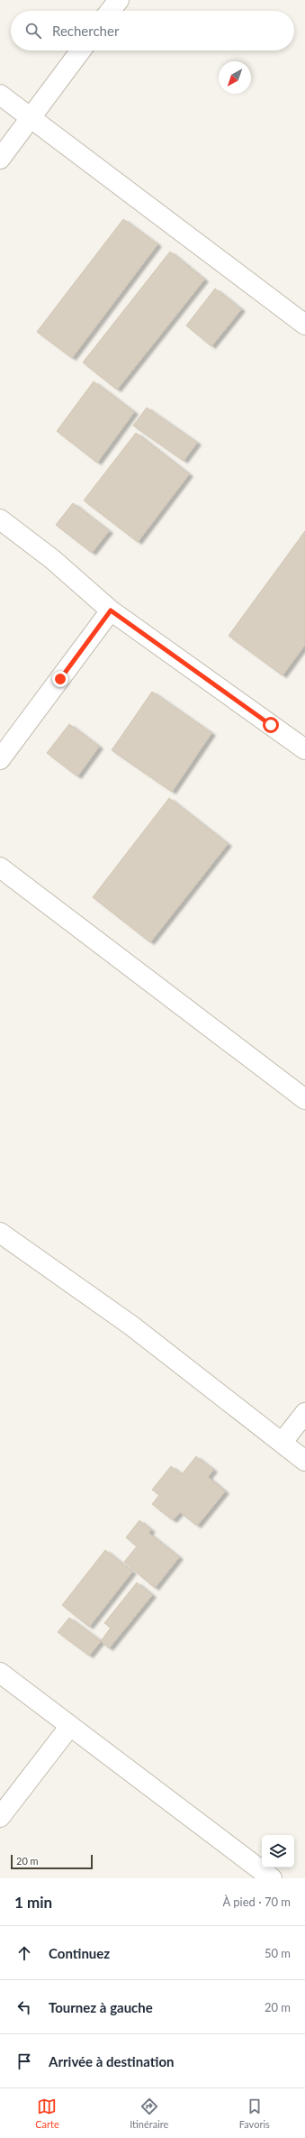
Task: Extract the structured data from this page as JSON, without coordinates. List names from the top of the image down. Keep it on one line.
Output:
{"scale_bar":"20 m","north":"bottom left","page":{"search":"Rechercher","scale":"20 m","heading":["1 min","À pied · 70 m"],"list":[["Continuez","50 m"],["Tournez à gauche","20 m"],"Arrivée à destination"],"nav":["Carte","Itinéraire","Favoris"]}}
